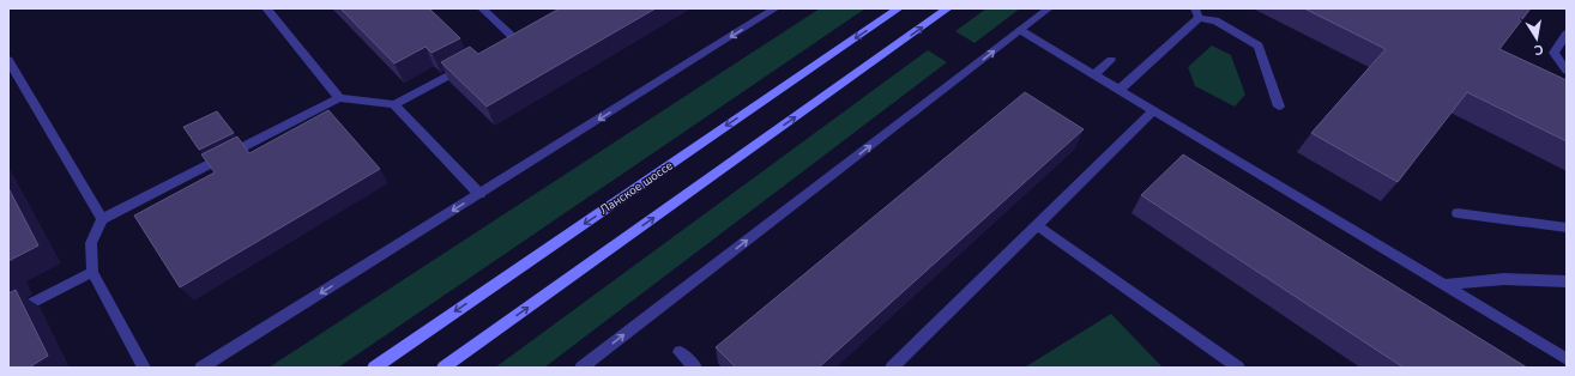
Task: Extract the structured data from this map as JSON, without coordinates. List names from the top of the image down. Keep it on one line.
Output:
{"streets":{"main road":["Ланское шоссе"]},"north":"bottom"}
